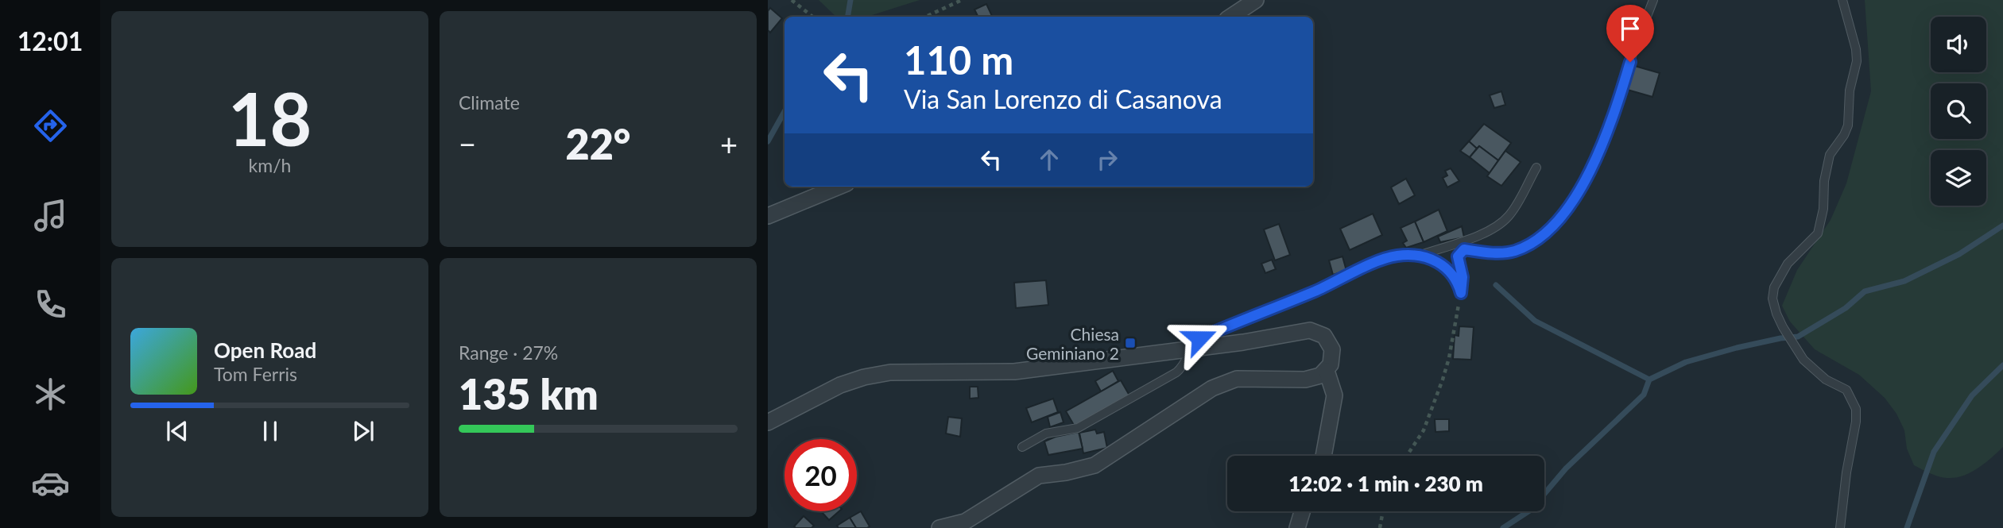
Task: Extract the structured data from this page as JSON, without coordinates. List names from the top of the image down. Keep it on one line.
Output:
{"places":{"transit":["Chiesa Geminiano 2"]},"page":{"tabs":"12:01","tile":[["18","km/h"],"Climate",["Range · 27%","135 km"]],"turn":["110 m","Via San Lorenzo di Casanova"],"heat":["−","22°","+"],"song":["Open Road","Tom Ferris"],"limit":"20","trip":"12:02 · 1 min · 230 m"}}
